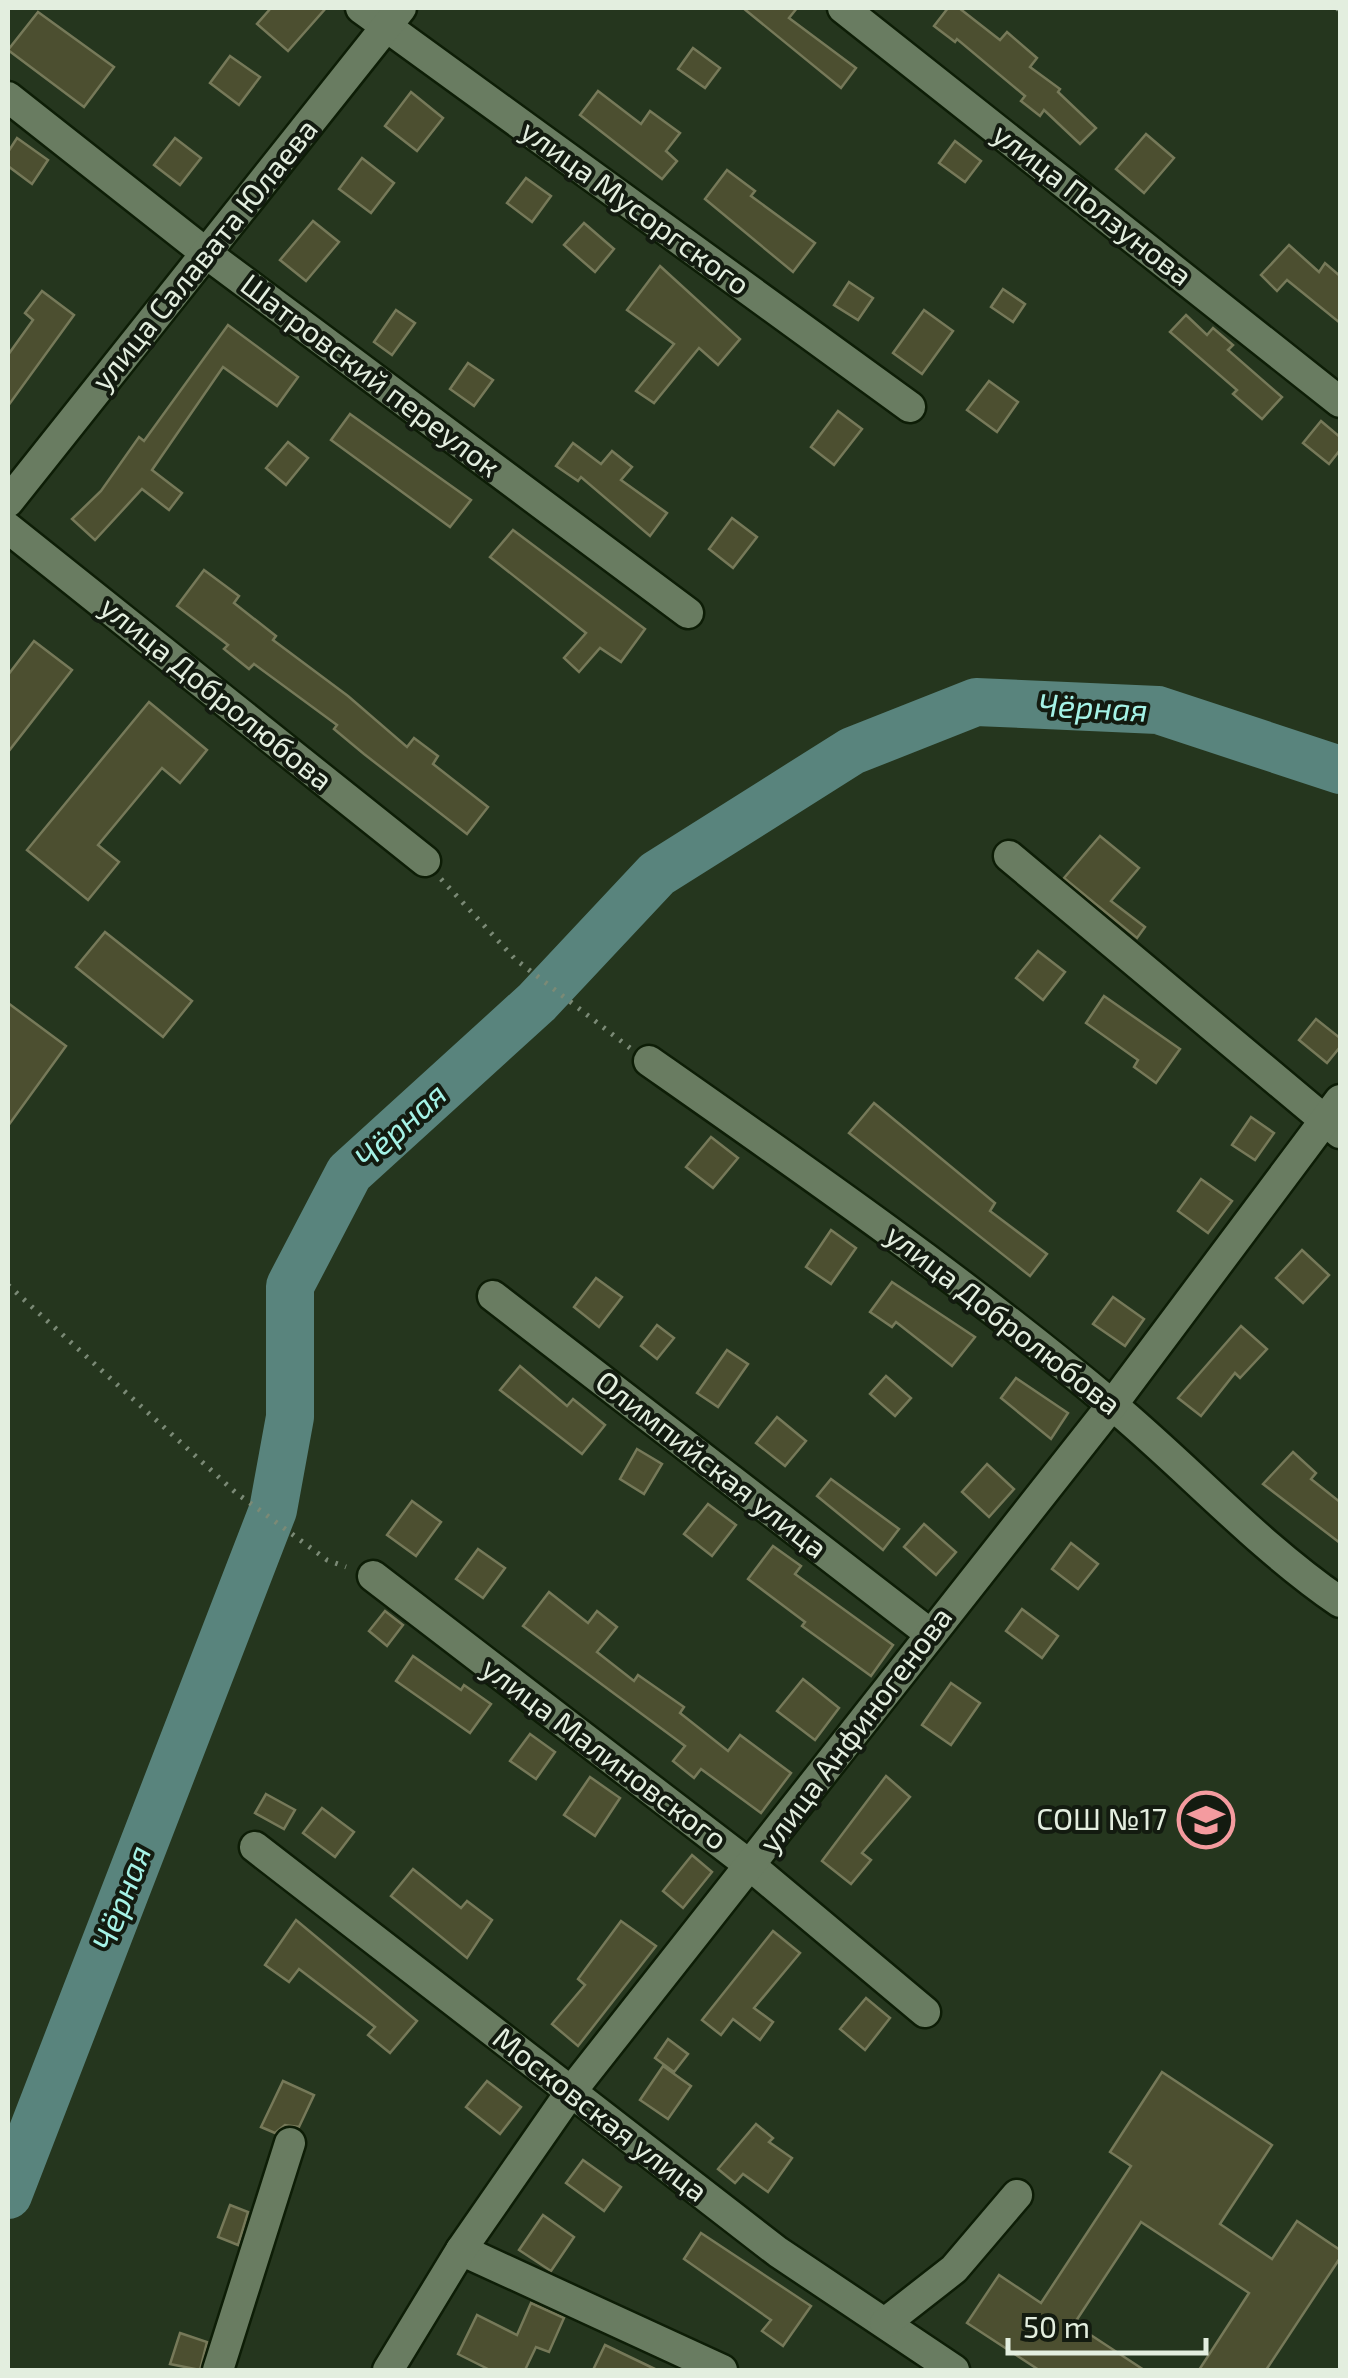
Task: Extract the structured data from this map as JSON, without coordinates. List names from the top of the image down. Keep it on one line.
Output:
{"streets":{"street":["улица Ползунова","улица Мусоргского","улица Салавата Юлаева","Шатровский переулок","улица Добролюбова","Олимпийская улица","улица Анфиногенова","улица Малиновского","Московская улица"]},"crossings":[["улица Мусоргского","улица Салавата Юлаева"],["улица Салавата Юлаева","Шатровский переулок"],["улица Добролюбова","улица Анфиногенова"],["Олимпийская улица","улица Анфиногенова"],["улица Анфиногенова","улица Малиновского"],["улица Анфиногенова","Московская улица"]],"water":["Чёрная"],"places":{"school or university":["СОШ №17"]},"scale_bar":"50 m"}
